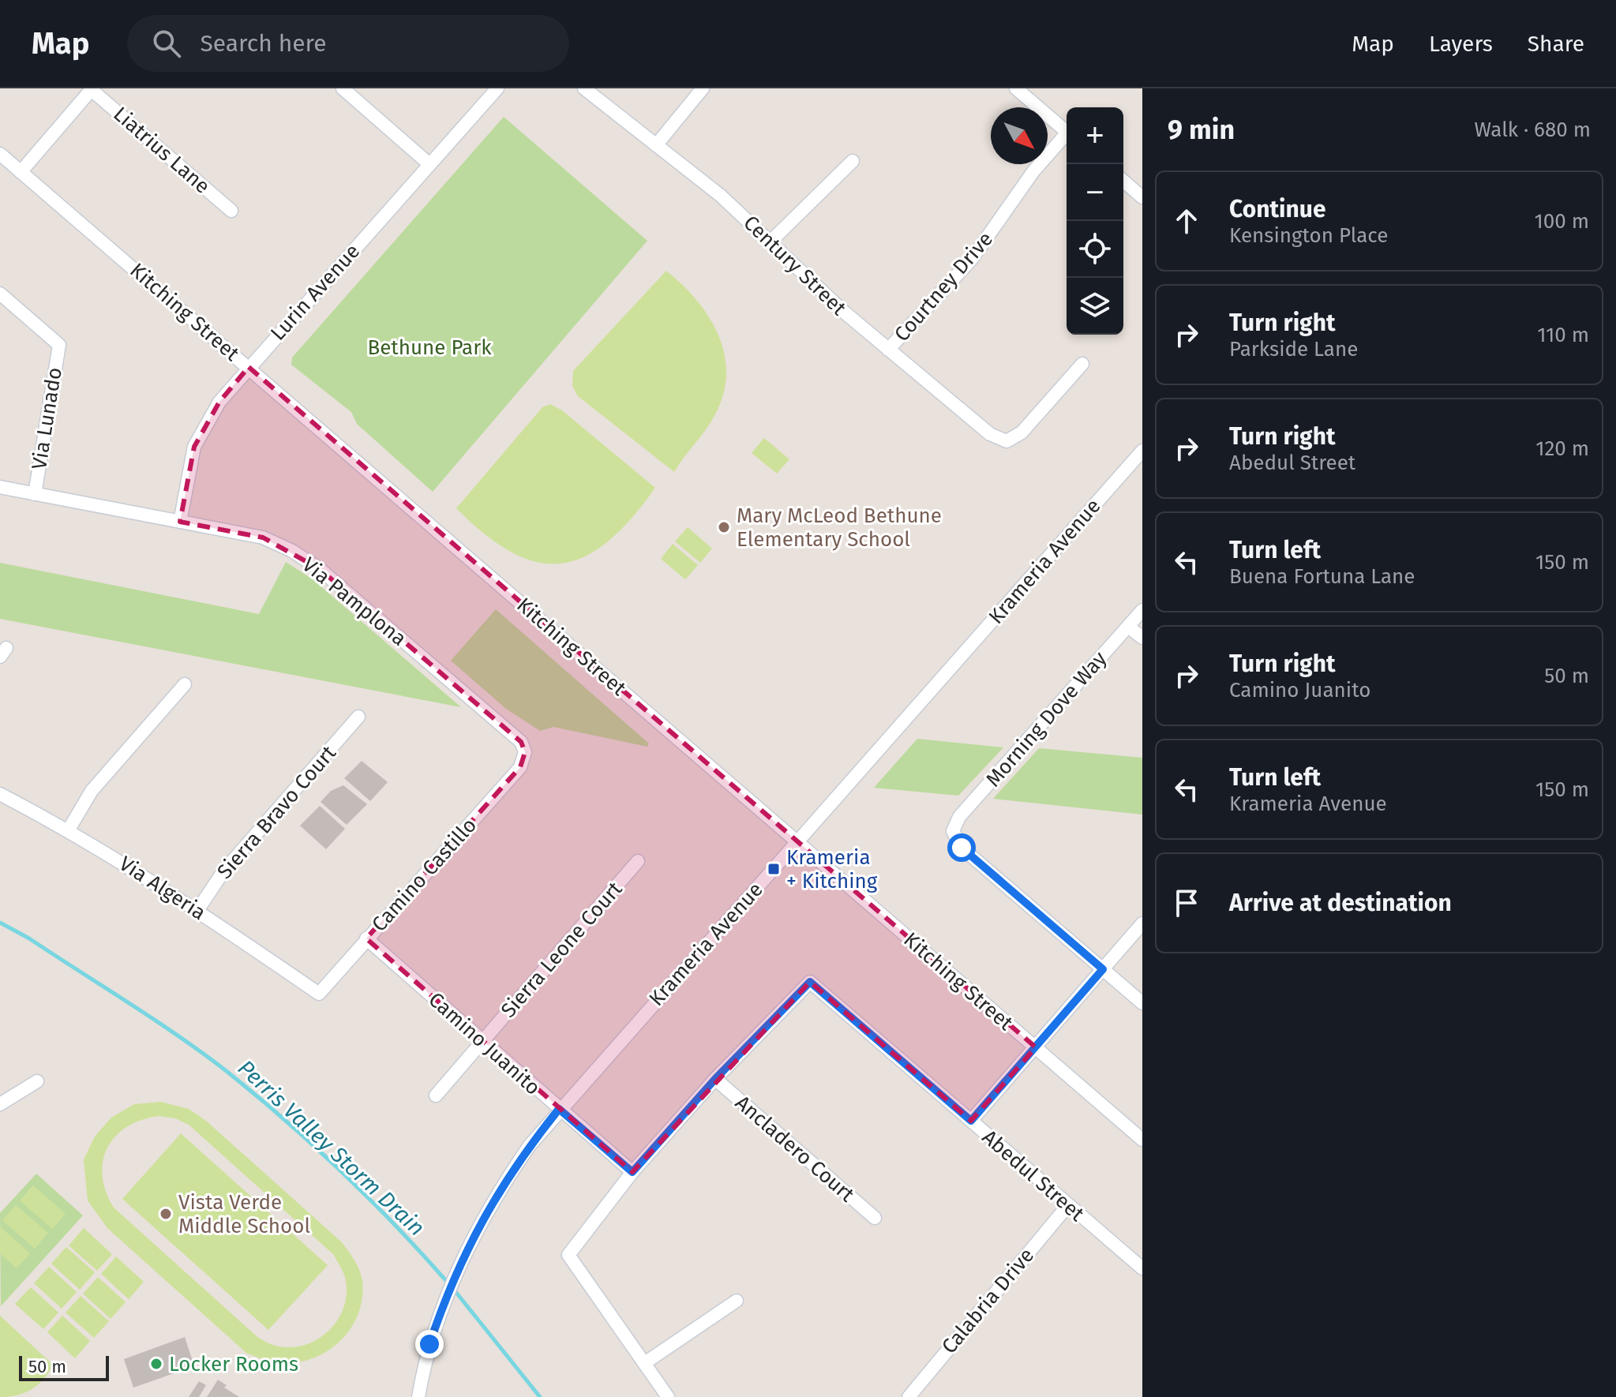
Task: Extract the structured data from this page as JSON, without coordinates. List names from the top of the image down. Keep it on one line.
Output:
{"streets":{"street":["Liatrius Lane","Century Street","Courtney Drive","Lurin Avenue","Kitching Street","Via Lunado","Krameria Avenue","Via Pamplona","Morning Dove Way","Sierra Bravo Court","Camino Castillo","Via Algeria","Sierra Leone Court","Camino Juanito","Ancladero Court","Abedul Street","Calabria Drive"]},"crossings":[["Century Street","Courtney Drive"],["Lurin Avenue","Kitching Street"],["Lurin Avenue","Via Pamplona"],["Kitching Street","Krameria Avenue"],["Via Lunado","Via Pamplona"],["Krameria Avenue","Camino Juanito"],["Via Pamplona","Camino Castillo"],["Sierra Bravo Court","Via Algeria"],["Camino Castillo","Via Algeria"],["Camino Castillo","Camino Juanito"],["Sierra Leone Court","Camino Juanito"],["Ancladero Court","Abedul Street"],["Abedul Street","Calabria Drive"]],"water":["Perris Valley Storm Drain"],"parks":["Bethune Park"],"places":{"other":["Mary McLeod Bethune Elementary School","Vista Verde Middle School","Locker Rooms"],"transit":["Krameria + Kitching"]},"scale_bar":"50 m","north":"bottom right","page":{"header":"Map","search":"Search here","nav":["Map","Layers","Share"],"heading":["9 min","Walk · 680 m"],"map_buttons":["+","−"],"list":[["Continue","Kensington Place","100 m"],["Turn right","Parkside Lane","110 m"],["Turn right","Abedul Street","120 m"],["Turn left","Buena Fortuna Lane","150 m"],["Turn right","Camino Juanito","50 m"],["Turn left","Krameria Avenue","150 m"],"Arrive at destination"],"scale":"50 m"}}
